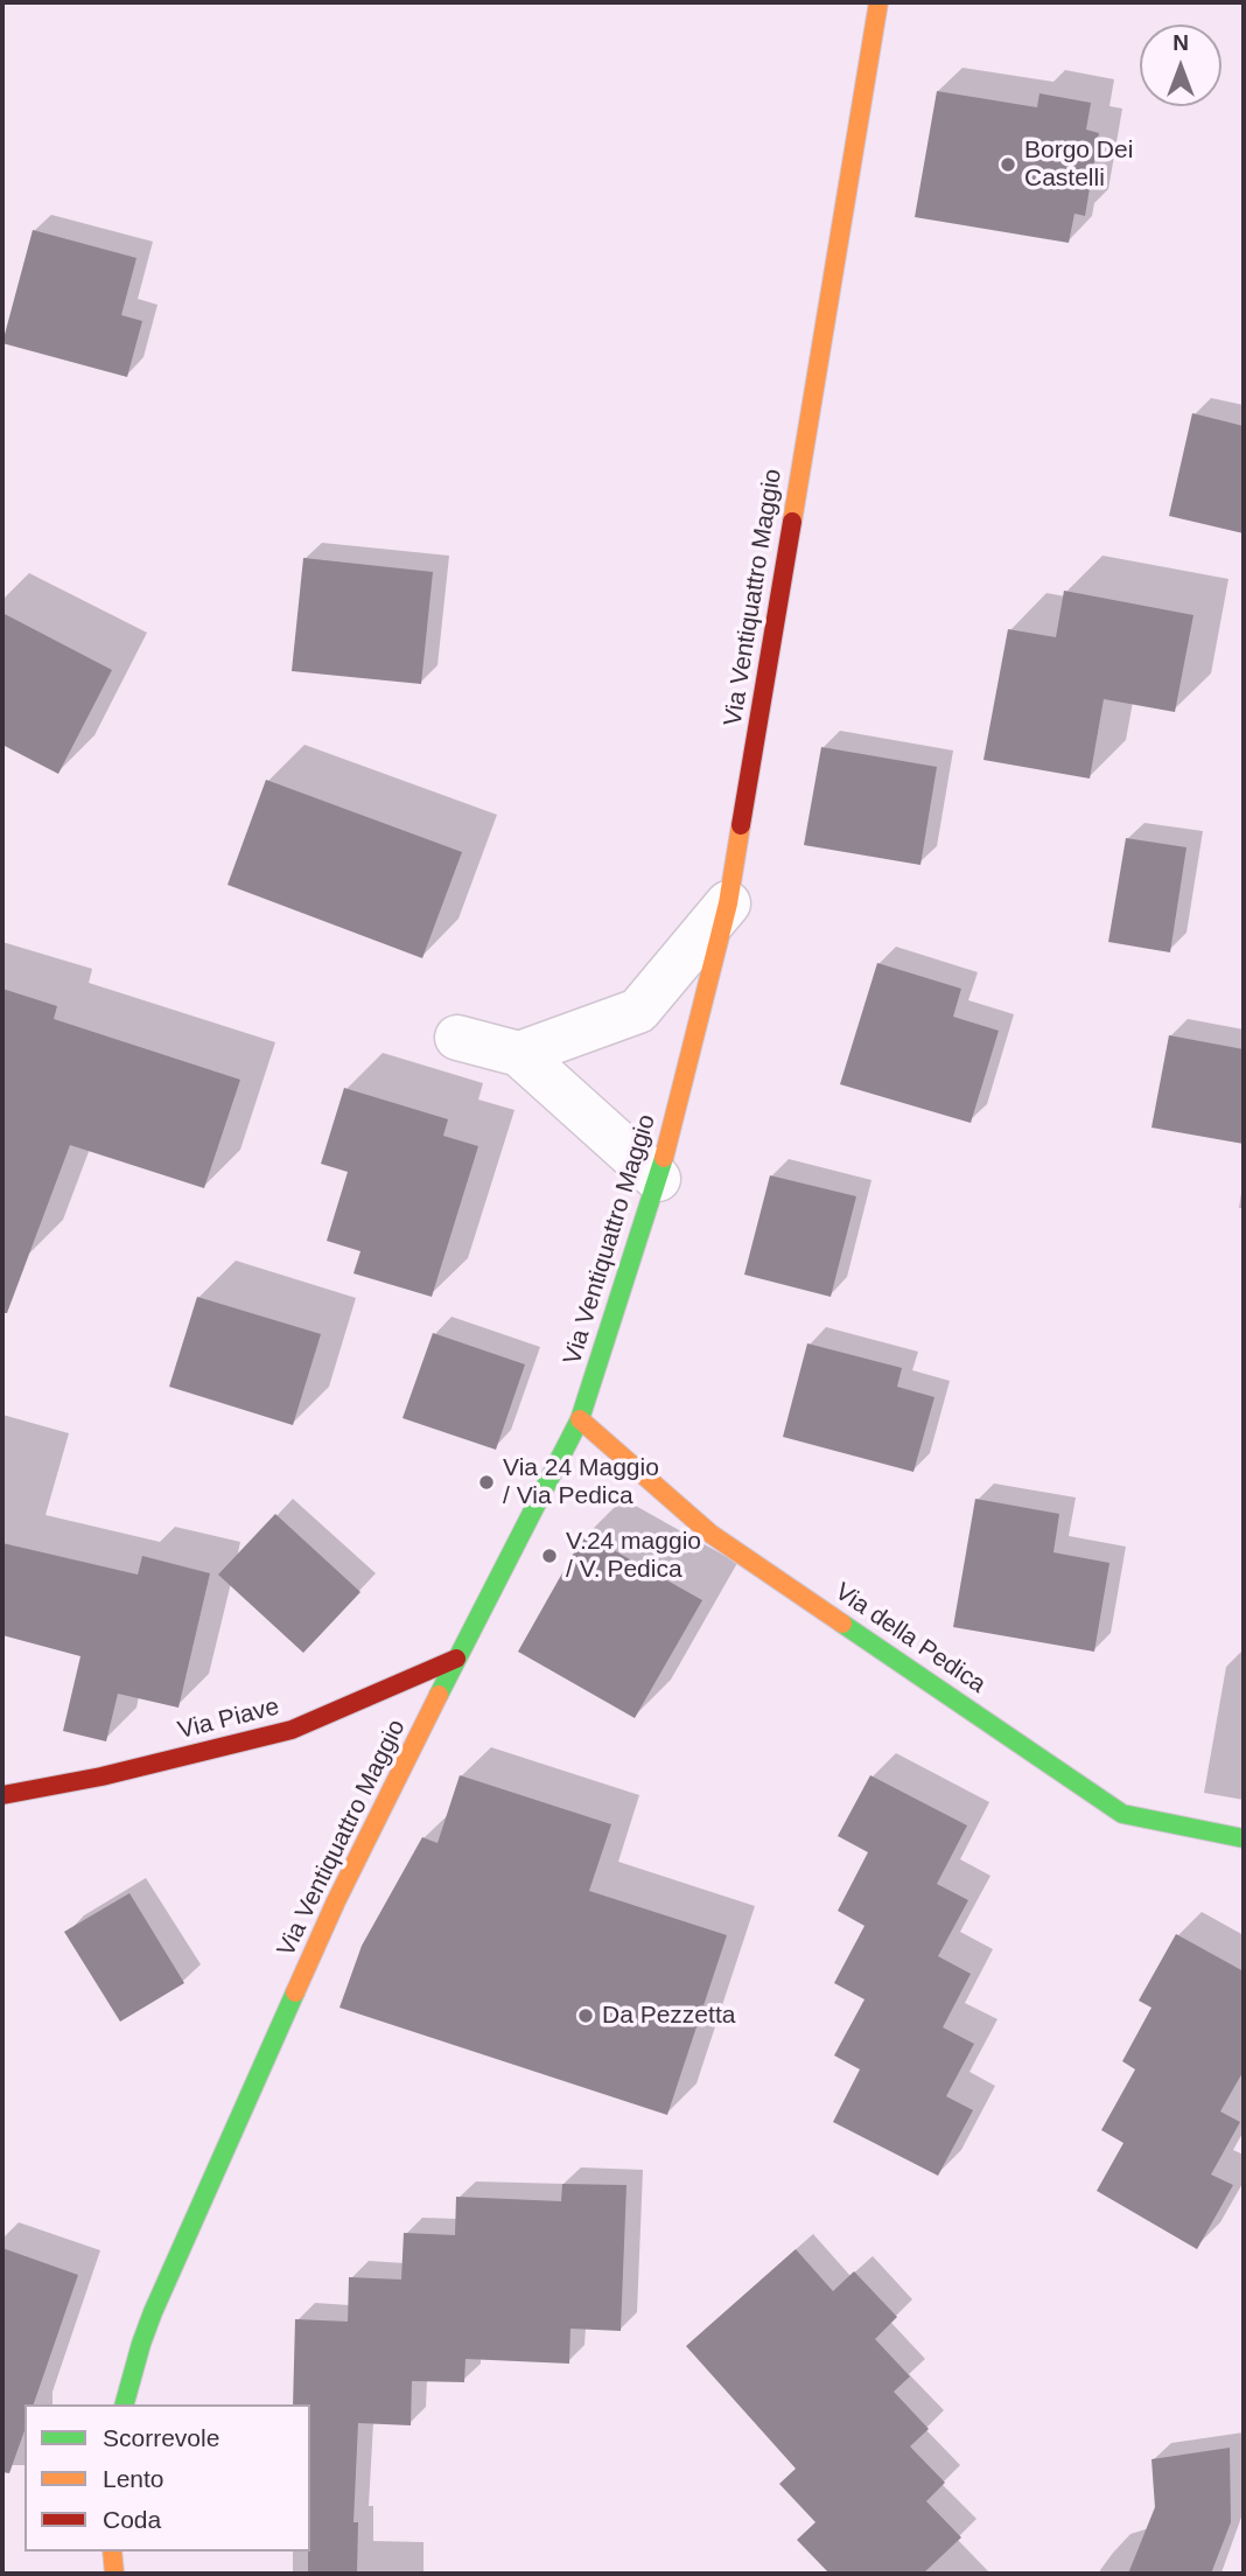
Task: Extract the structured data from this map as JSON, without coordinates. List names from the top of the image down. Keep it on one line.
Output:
{"streets":{"main road":["Via Ventiquattro Maggio","Via della Pedica","Via Piave"]},"crossings":[["Via Ventiquattro Maggio","Via della Pedica"],["Via Ventiquattro Maggio","Via Piave"]],"places":["Borgo Dei Castelli","Via 24 Maggio / Via Pedica","V.24 maggio / V. Pedica","Da Pezzetta"],"legend":["Scorrevole","Lento","Coda"],"north":"top"}
